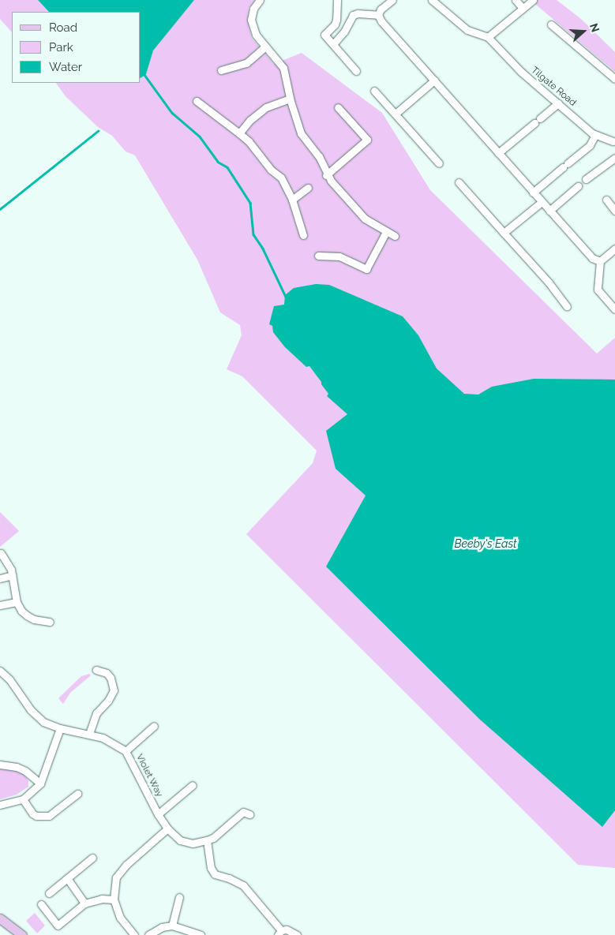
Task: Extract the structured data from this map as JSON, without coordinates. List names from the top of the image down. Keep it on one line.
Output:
{"streets":{"street":["Tilgate Road","Violet Way"]},"water":["Beeby's East"],"legend":["Road","Park","Water"],"north":"right"}
